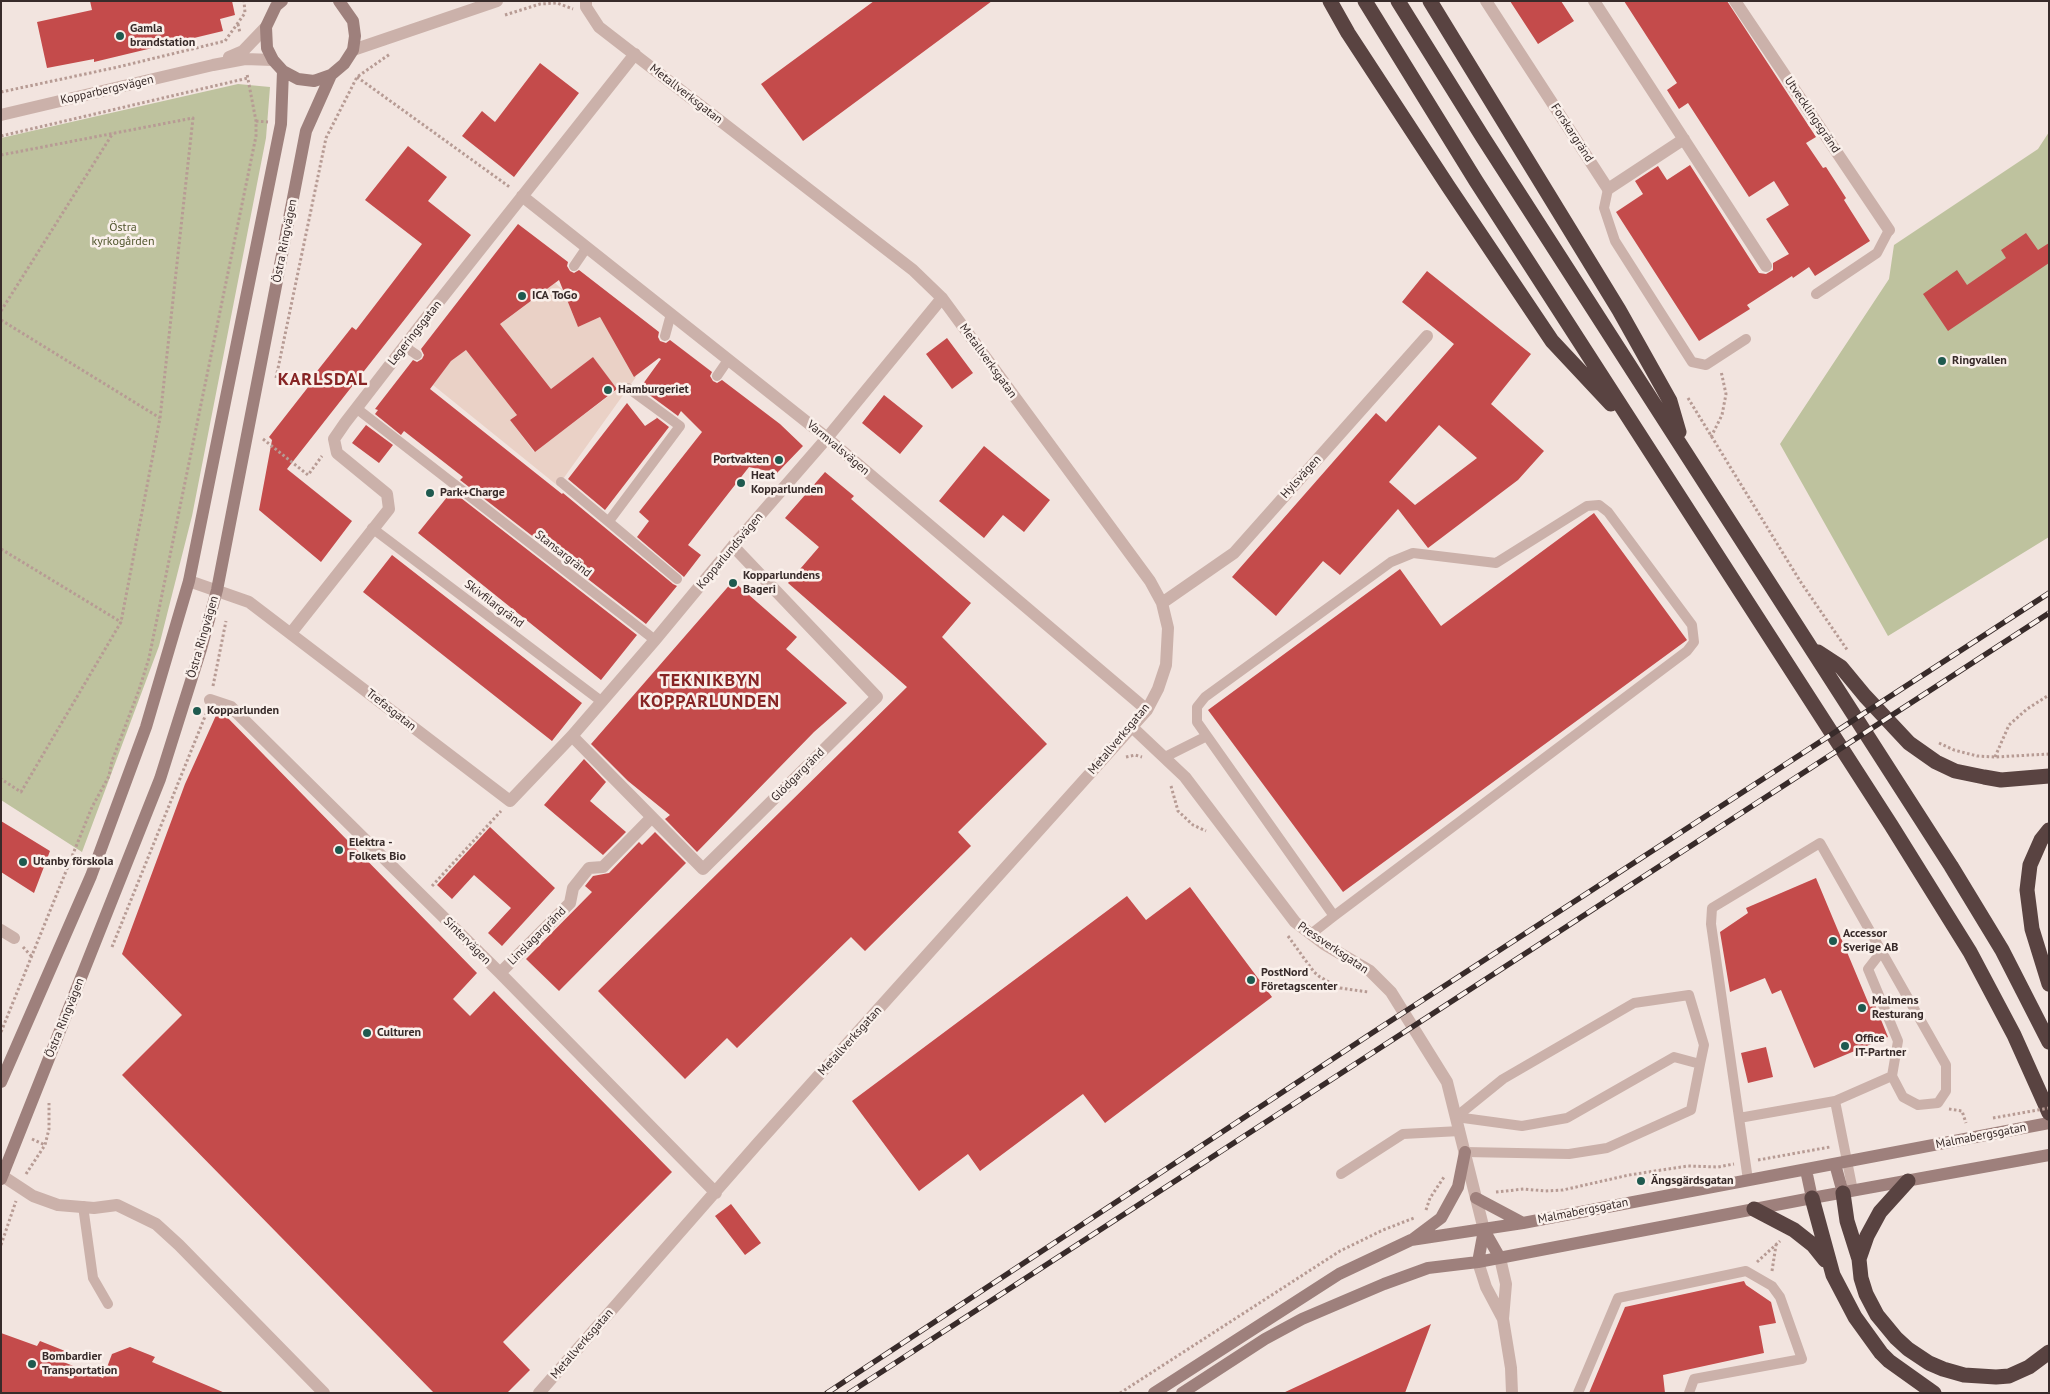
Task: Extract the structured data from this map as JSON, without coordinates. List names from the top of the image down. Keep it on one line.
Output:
{"streets":{"main road":["Östra Ringvägen","Malmabergsgatan"],"street":["Kopparbergsvägen","Metallverksgatan","Utvecklingsgränd","Forskargränd","Legeringsgatan","Varmvalsvägen","Hylsvägen","Kopparlundsvägen","Trefasgatan","Glödgargränd","Linslagargränd","Sintervägen","Pressverksgatan"],"lane":["Stansargränd","Skivfilargränd"]},"crossings":[["Metallverksgatan","Legeringsgatan"],["Metallverksgatan","Varmvalsvägen"],["Metallverksgatan","Hylsvägen"],["Metallverksgatan","Kopparlundsvägen"],["Metallverksgatan","Sintervägen"],["Metallverksgatan","Pressverksgatan"],["Östra Ringvägen","Trefasgatan"],["Legeringsgatan","Varmvalsvägen"],["Legeringsgatan","Stansargränd"],["Varmvalsvägen","Kopparlundsvägen"],["Kopparlundsvägen","Stansargränd"],["Kopparlundsvägen","Skivfilargränd"],["Kopparlundsvägen","Glödgargränd"],["Glödgargränd","Linslagargränd"],["Linslagargränd","Sintervägen"],["Pressverksgatan","Malmabergsgatan"]],"districts":["KARLSDAL","TEKNIKBYN KOPPARLUNDEN"],"parks":["Östra kyrkogården"],"places":["Gamla brandstation","ICA ToGo","Ringvallen","Hamburgeriet","Portvakten","Heat Kopparlunden","Park+Charge","Kopparlundens Bageri","Kopparlunden","Elektra - Folkets Bio","Utanby förskola","Accessor Sverige AB","PostNord Företagscenter","Malmens Resturang","Culturen","Office IT-Partner","Ängsgärdsgatan","Bombardier Transportation"]}
